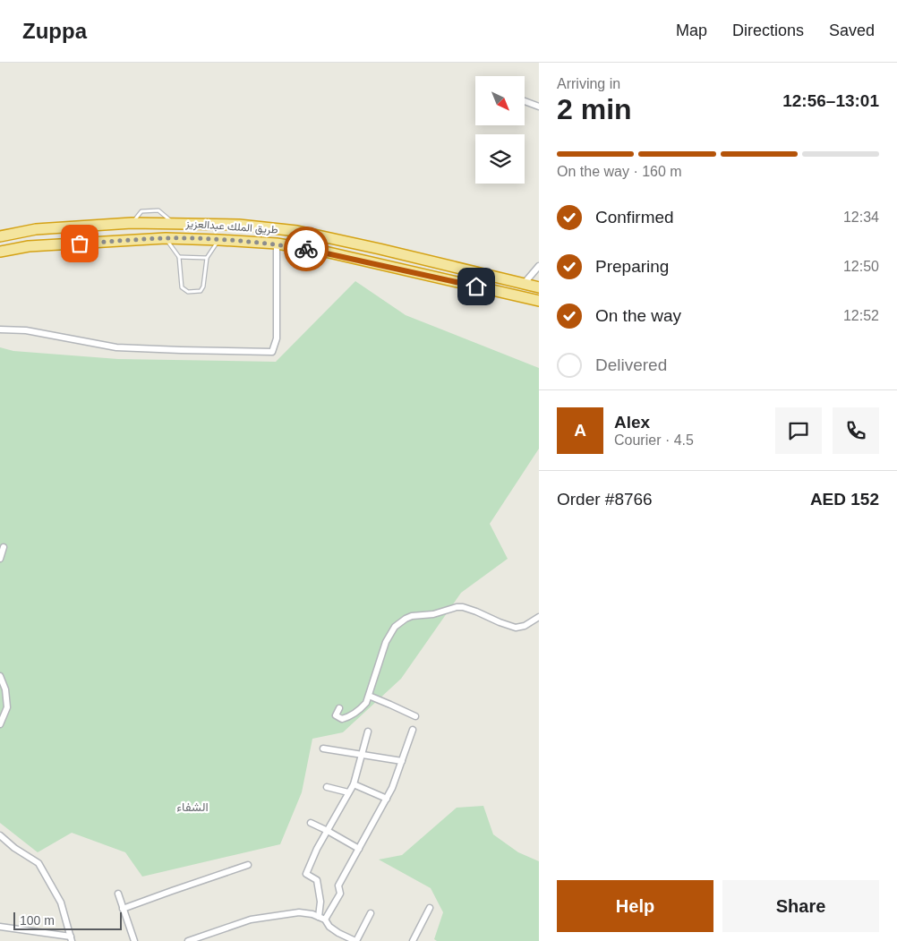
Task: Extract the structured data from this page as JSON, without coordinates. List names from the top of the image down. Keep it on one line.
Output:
{"streets":{"highway":["طريق الملك عبدالعزيز"]},"districts":["الشفاء"],"scale_bar":"100 m","north":"bottom right","page":{"header":"Zuppa","nav":["Map","Directions","Saved"],"heading":["2 min","Arriving in","12:56–13:01"],"panel":["Alex","Courier · 4.5","Order #8766","AED 152"],"bar":"On the way · 160 m","list":[["Confirmed","12:34"],["Preparing","12:50"],["On the way","12:52"],"Delivered"],"round":"A","buttons":["Help","Share"],"scale":"100 m"}}
